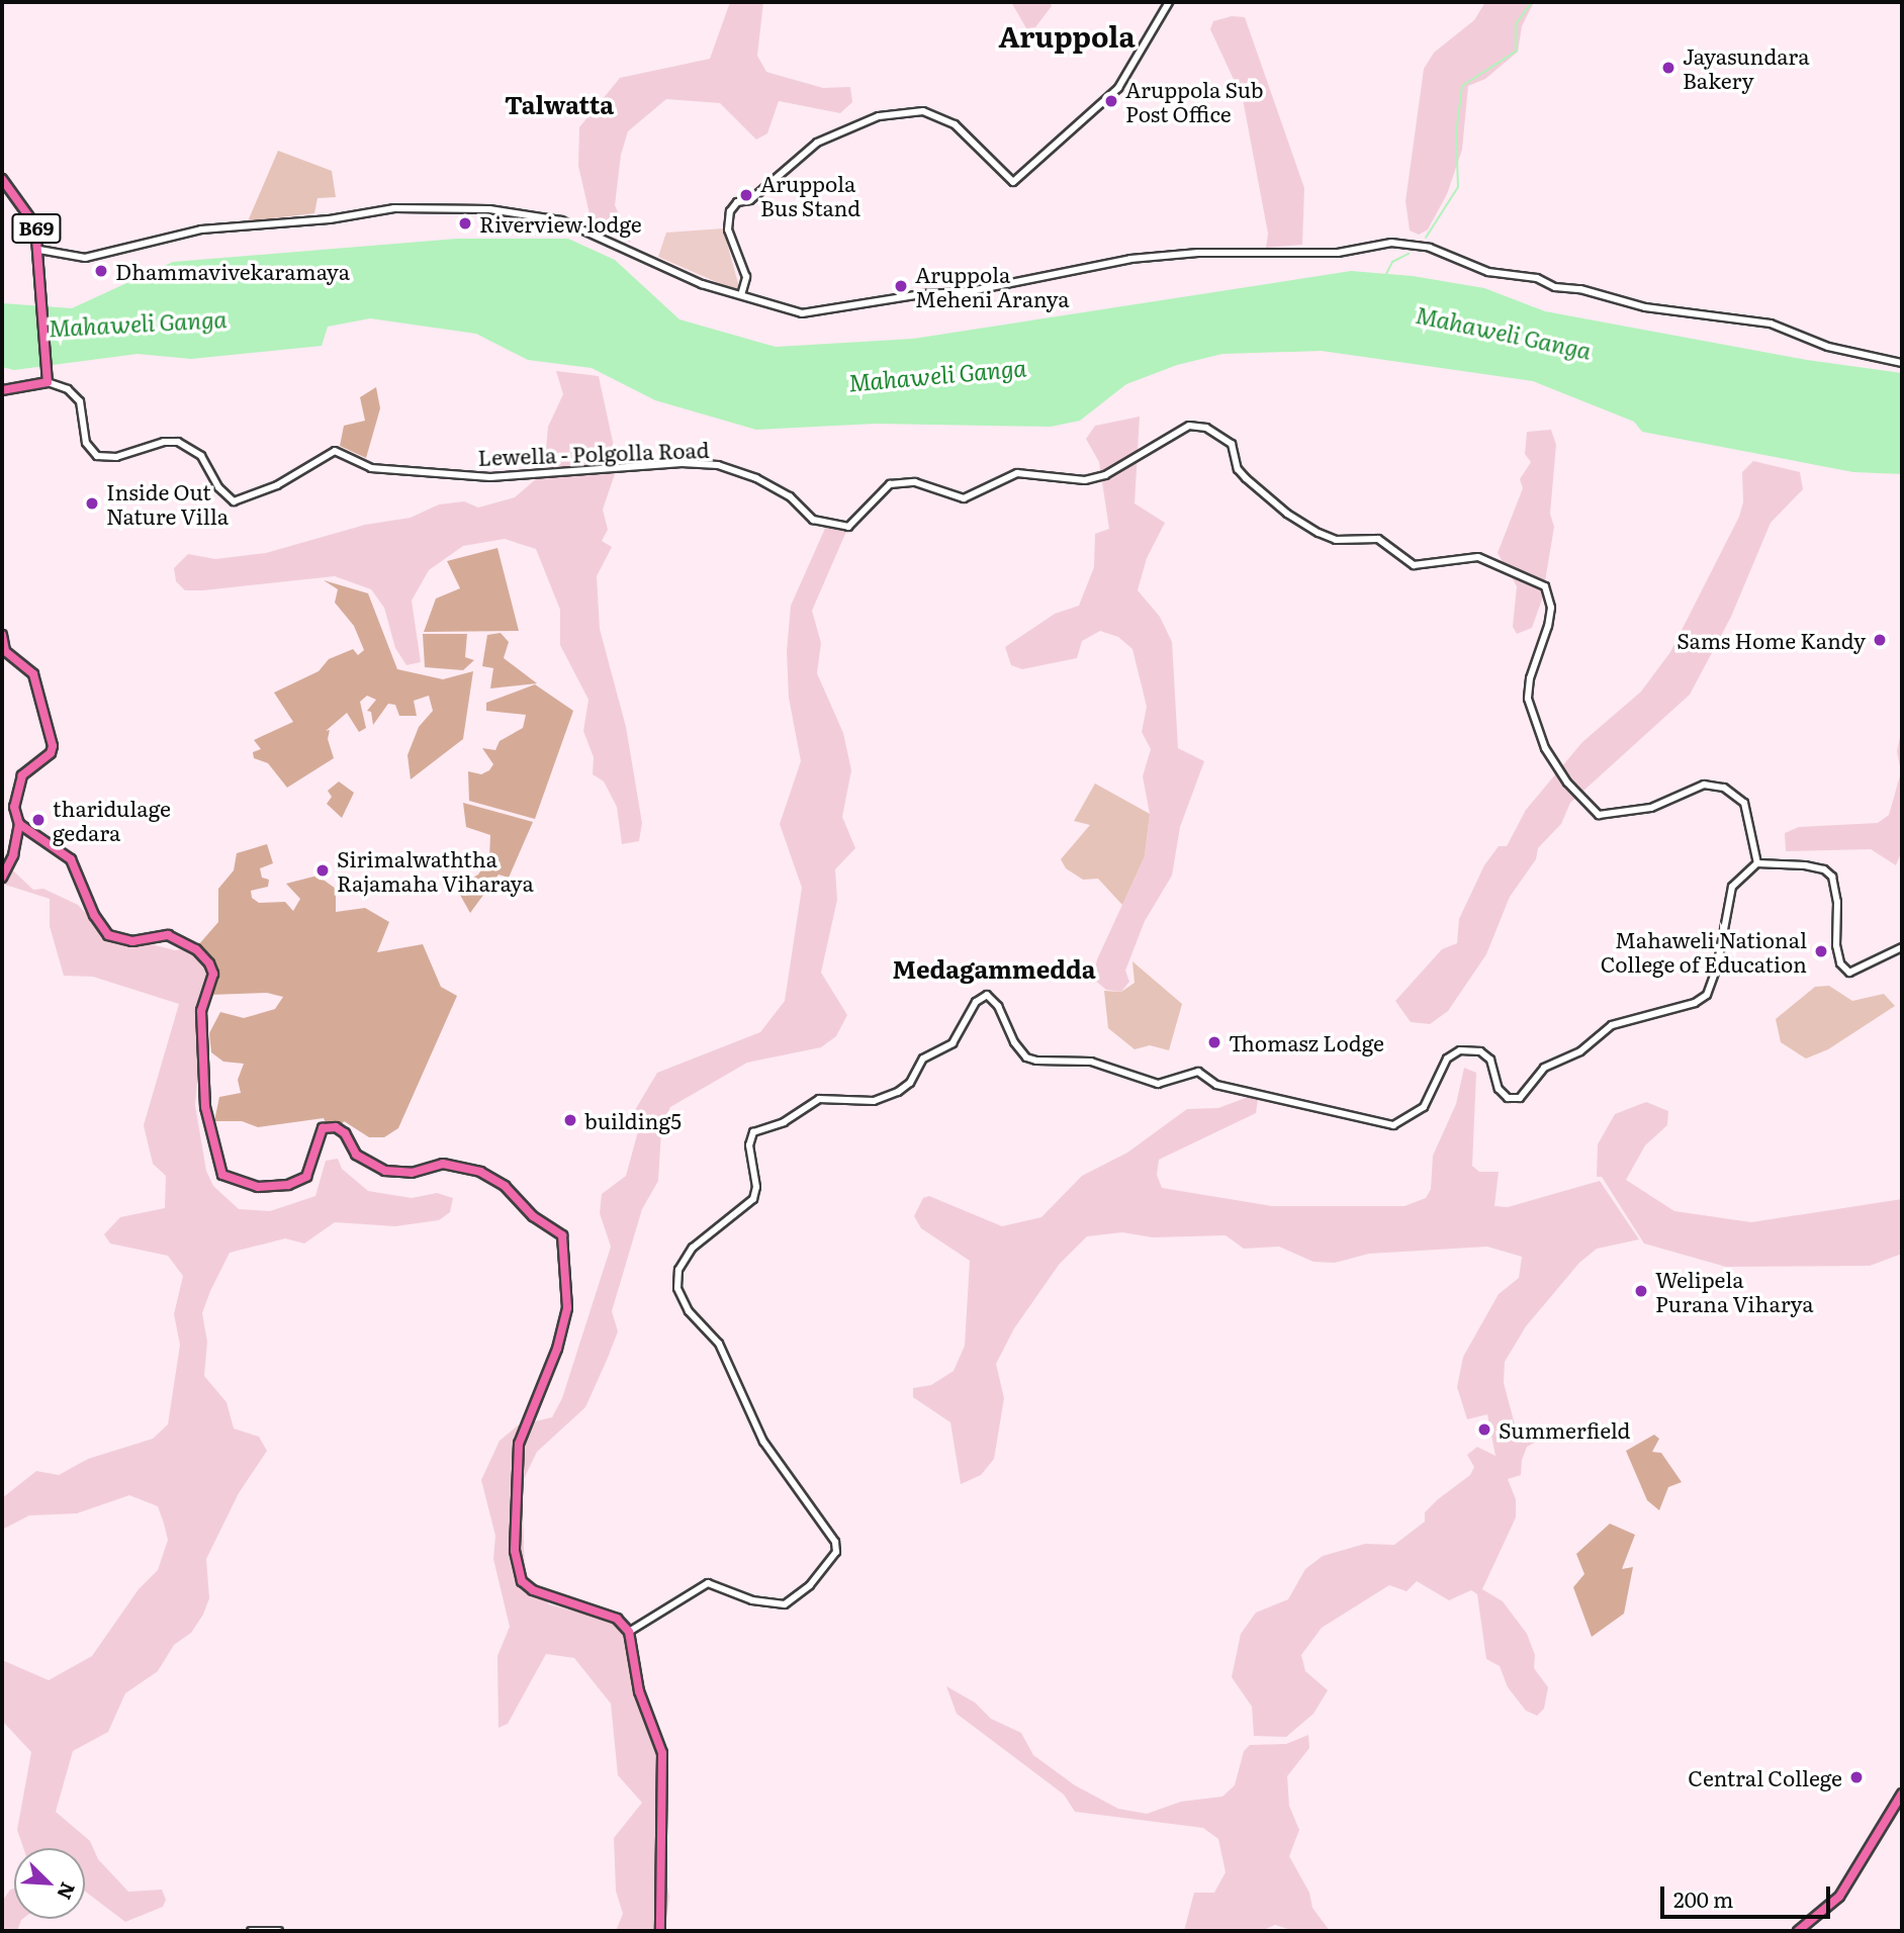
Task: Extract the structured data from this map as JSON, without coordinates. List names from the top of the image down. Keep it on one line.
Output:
{"streets":{"main road":["B69"],"street":["Lewella - Polgolla Road"]},"crossings":[["B69","Lewella - Polgolla Road"]],"districts":["Aruppola","Talwatta","Medagammedda"],"water":["Mahaweli Ganga"],"places":["Jayasundara Bakery","Aruppola Sub Post Office","Aruppola Bus Stand","Riverview lodge","Dhammavivekaramaya","Aruppola Meheni Aranya","Inside Out Nature Villa","Sams Home Kandy","tharidulage gedara","Sirimalwaththa Rajamaha Viharaya","Mahaweli National College of Education","Thomasz Lodge","building5","Welipela Purana Viharya","Summerfield","Central College"],"scale_bar":"200 m","north":"bottom right"}
